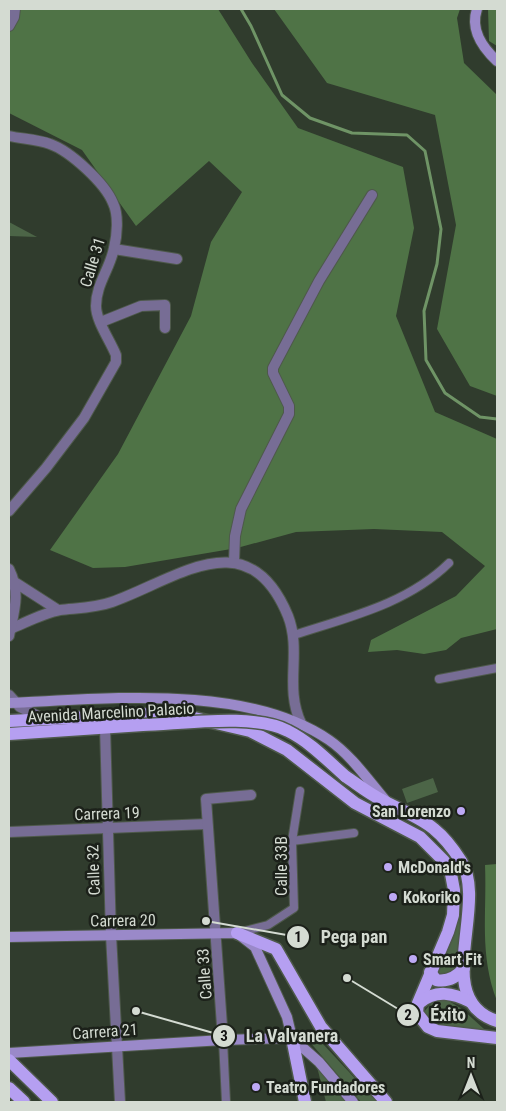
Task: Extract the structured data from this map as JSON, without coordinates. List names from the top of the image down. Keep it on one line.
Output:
{"streets":{"main road":["Avenida Marcelino Palacio","Carrera 20","Carrera 21"],"street":["Calle 31","Carrera 19","Calle 33B","Calle 32","Calle 33"]},"crossings":[["Avenida Marcelino Palacio","Calle 32"],["Carrera 19","Calle 32"],["Carrera 19","Calle 33"],["Calle 33B","Carrera 20"],["Calle 32","Carrera 20"],["Calle 32","Carrera 21"],["Carrera 20","Calle 33"],["Calle 33","Carrera 21"]],"places":["San Lorenzo","McDonald's","Kokoriko","Pega pan","Smart Fit","Éxito","La Valvanera","Teatro Fundadores"],"north":"top"}
